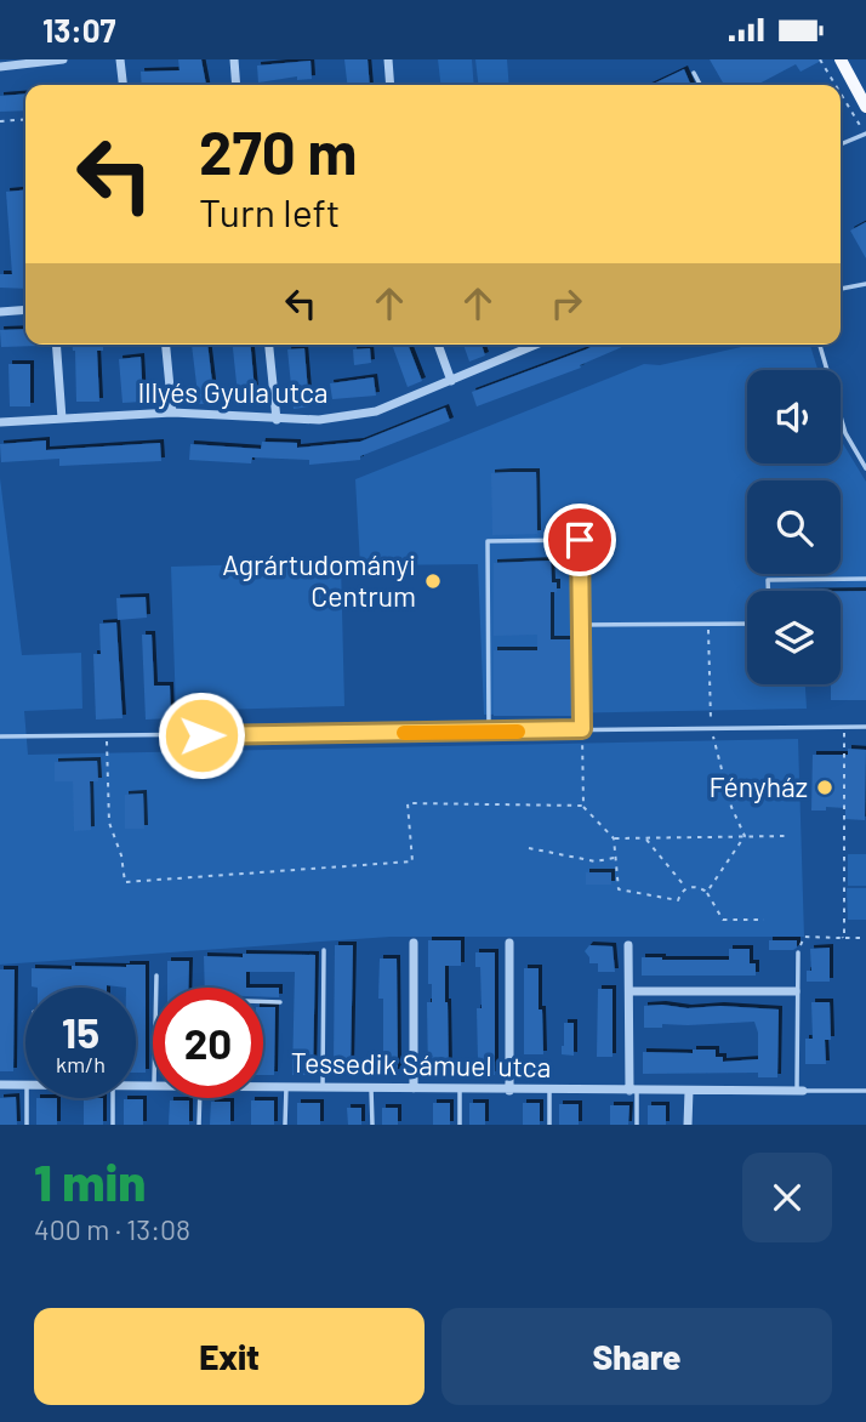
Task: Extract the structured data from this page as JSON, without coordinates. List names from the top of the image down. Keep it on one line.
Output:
{"streets":{"street":["Illyés Gyula utca","Tessedik Sámuel utca"]},"places":["Agrártudományi Centrum","Fényház"],"page":{"status":"13:07","turn":["270 m","Turn left"],"speed":"15 km/h","limit":"20","heading":["1 min","400 m · 13:08"],"buttons":["Exit","Share"]}}
